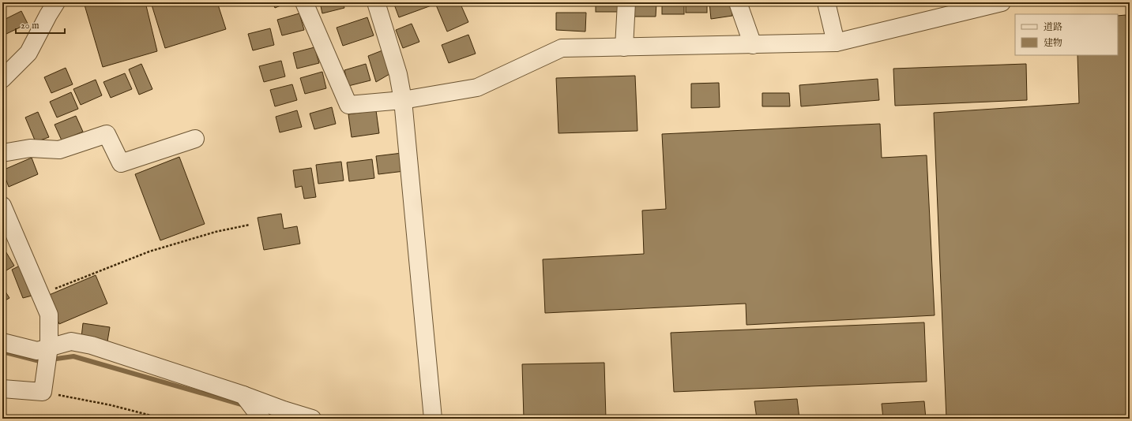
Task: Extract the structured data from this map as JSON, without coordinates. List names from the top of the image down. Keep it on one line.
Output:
{"legend":["道路","建物"],"scale_bar":"20 m"}
